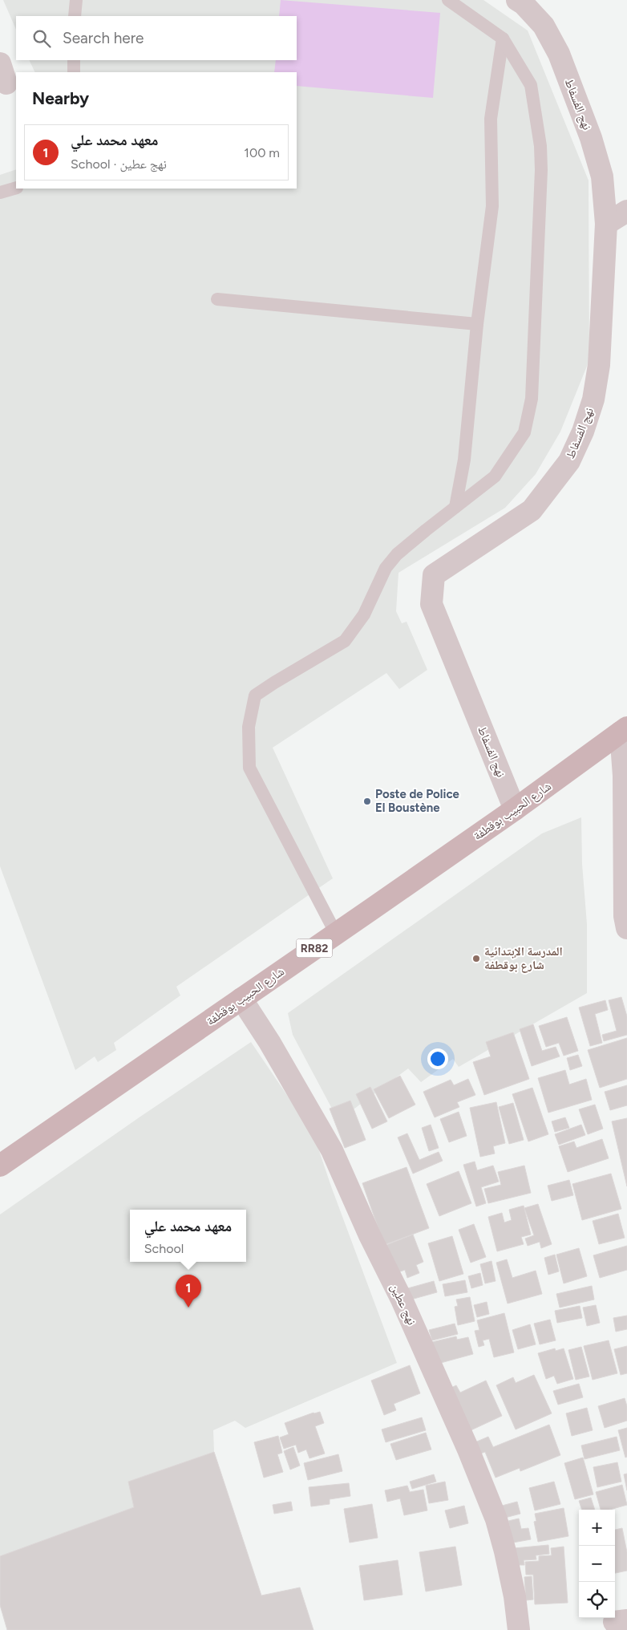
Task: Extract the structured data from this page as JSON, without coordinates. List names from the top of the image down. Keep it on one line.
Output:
{"streets":{"main road":["شارع الحبيب بوقطفة","RR82"],"street":["نهج الفسفاط","نهج عطين"]},"crossings":[["نهج الفسفاط","شارع الحبيب بوقطفة"],["شارع الحبيب بوقطفة","نهج عطين"]],"places":["Poste de Police El Boustène","المدرسة الإبتدائية شارع بوقطفة"],"page":{"search":"Search here","heading":"Nearby","list":[{"mark":"1","name":"معهد محمد علي","note":"School · نهج عطين","value":"100 m"}],"popup":["معهد محمد علي","School"],"pins":"1","map_buttons":["+","−"]}}
